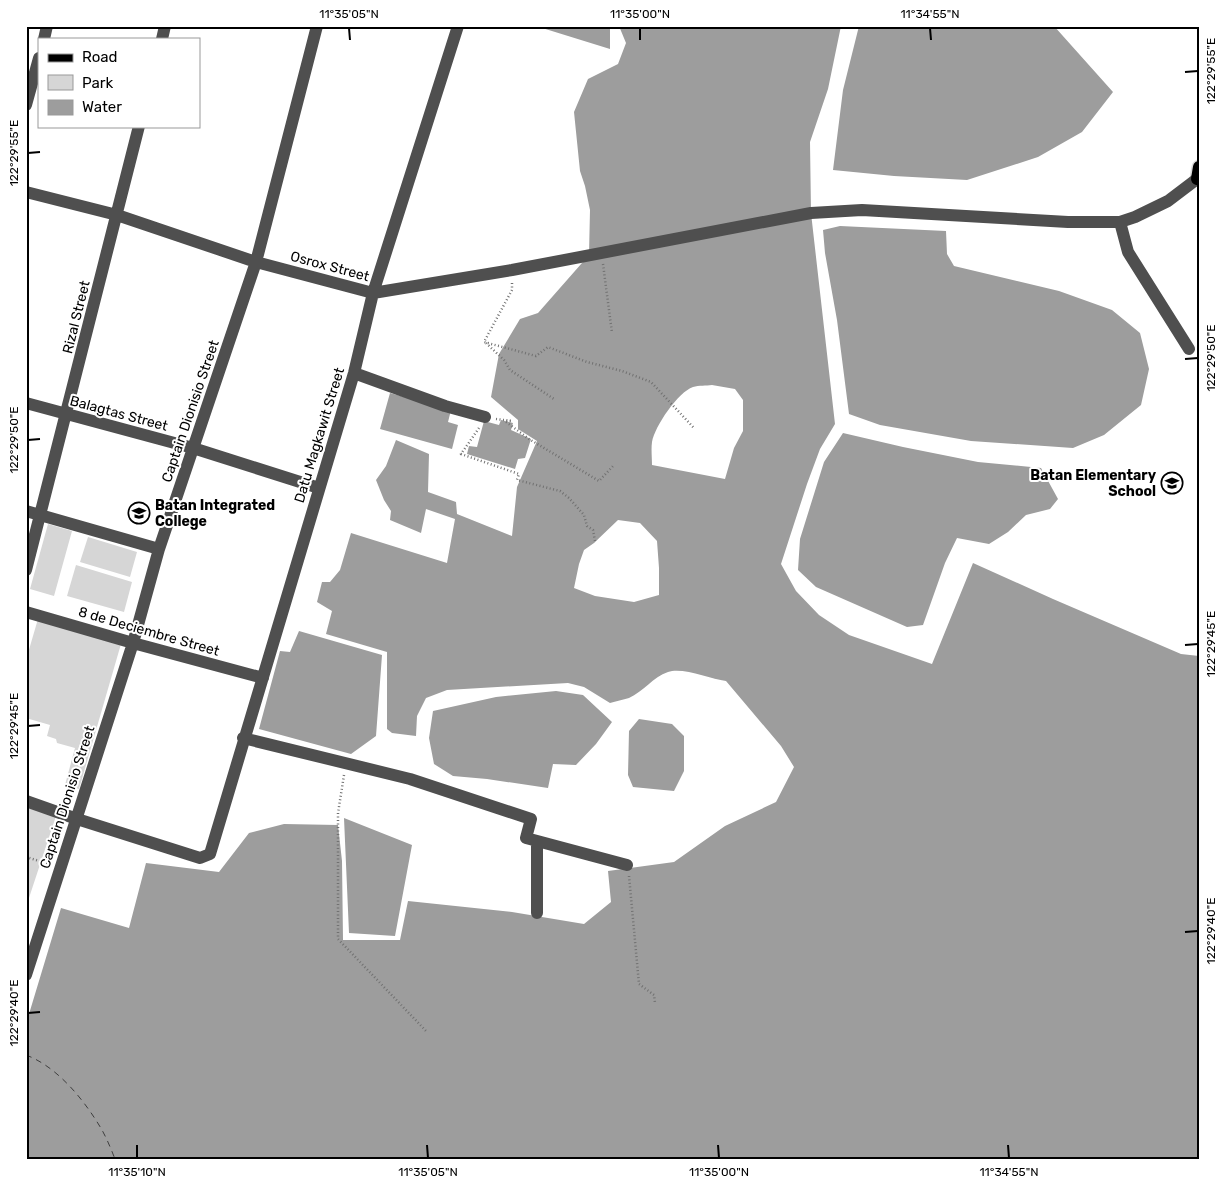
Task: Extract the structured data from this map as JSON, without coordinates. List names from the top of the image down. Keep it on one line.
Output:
{"streets":{"street":["Osrox Street","Rizal Street","Captain Dionisio Street","Balagtas Street","Datu Magkawit Street","8 de Deciembre Street"]},"crossings":[["Osrox Street","Rizal Street"],["Osrox Street","Captain Dionisio Street"],["Osrox Street","Datu Magkawit Street"],["Rizal Street","Balagtas Street"],["Captain Dionisio Street","Balagtas Street"],["Captain Dionisio Street","Datu Magkawit Street"],["Captain Dionisio Street","8 de Deciembre Street"],["Balagtas Street","Datu Magkawit Street"],["Datu Magkawit Street","8 de Deciembre Street"]],"places":{"school or university":["Batan Elementary School","Batan Integrated College"]},"legend":["Road","Park","Water"],"coordinates":["11°35'05\"N","11°35'00\"N","11°34'55\"N","122°29'55\"E","122°29'50\"E","122°29'45\"E","122°29'40\"E","11°35'10\"N"]}
